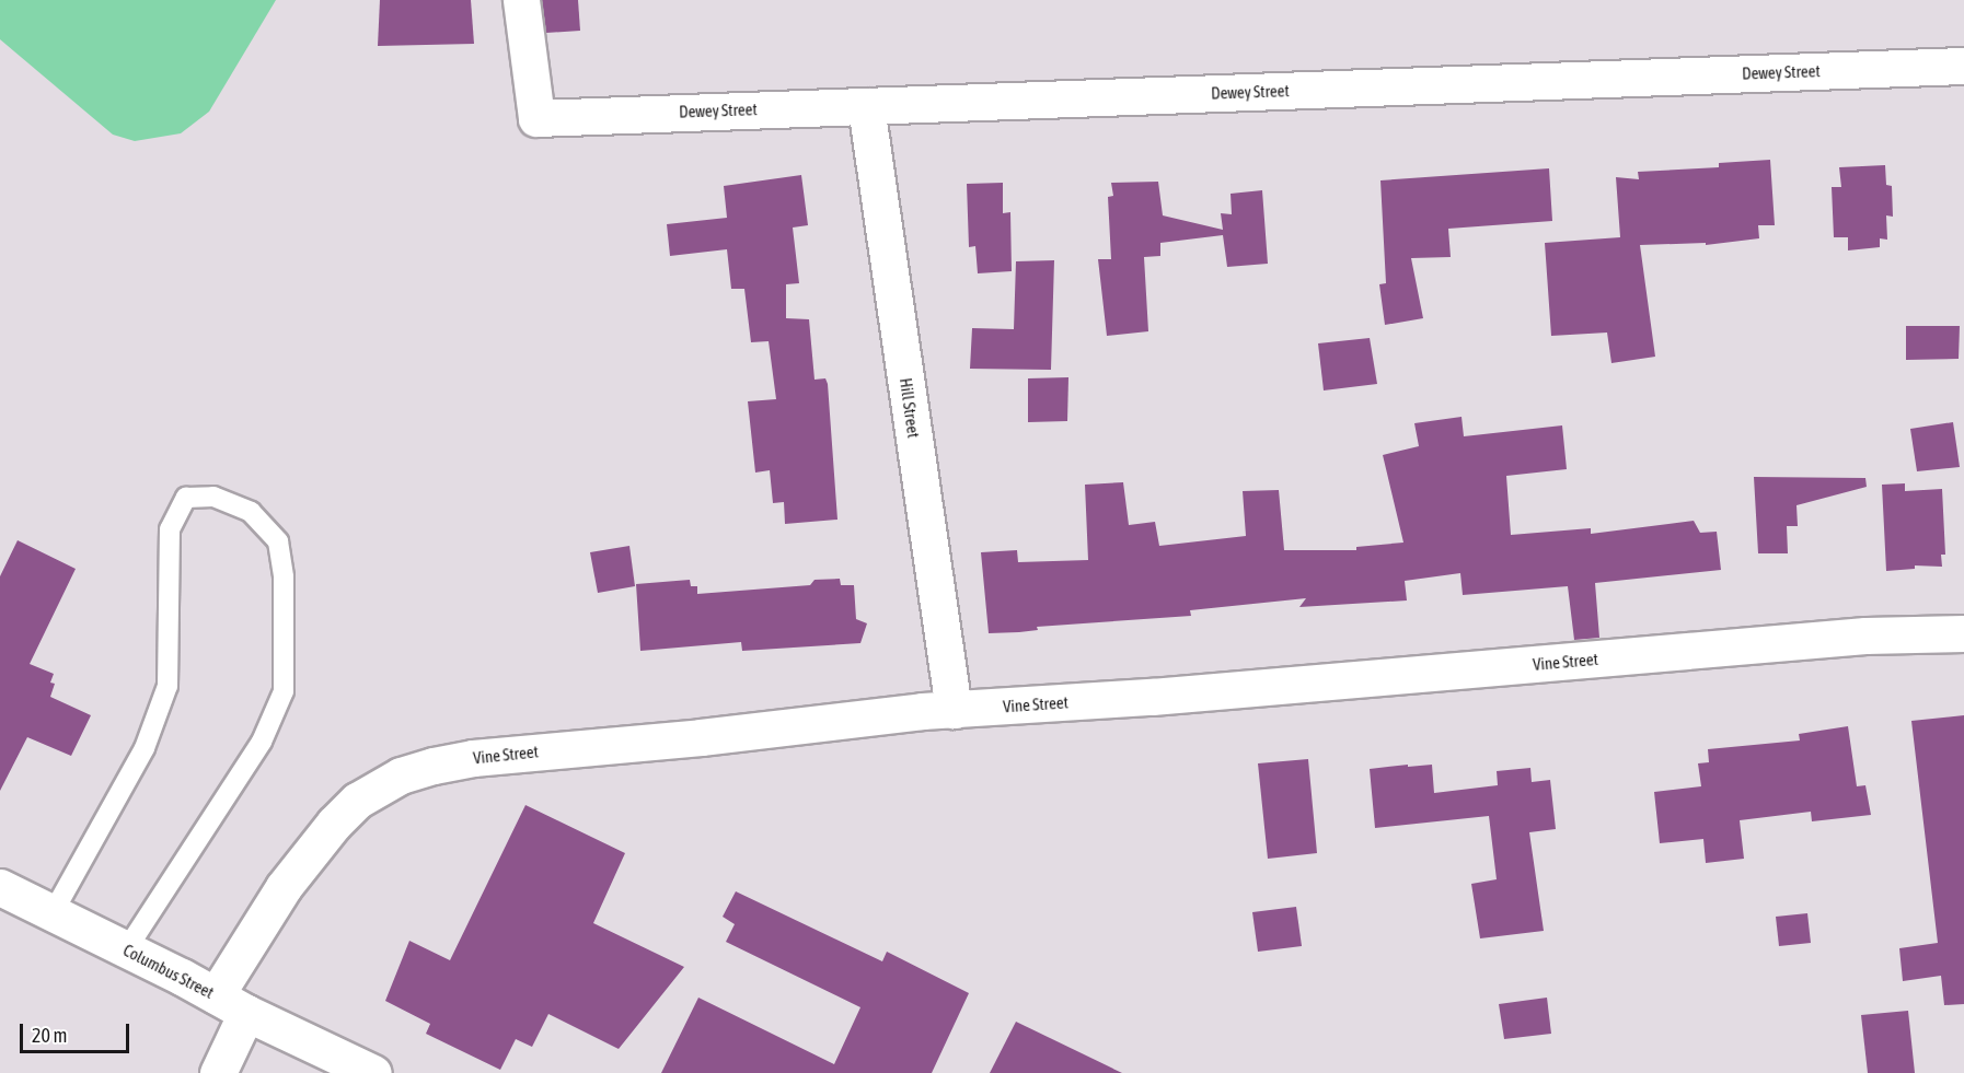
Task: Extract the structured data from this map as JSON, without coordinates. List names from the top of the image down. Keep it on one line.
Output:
{"streets":{"street":["Dewey Street","Hill Street","Vine Street","Columbus Street"]},"crossings":[["Dewey Street","Hill Street"],["Hill Street","Vine Street"],["Vine Street","Columbus Street"]],"scale_bar":"20 m"}
